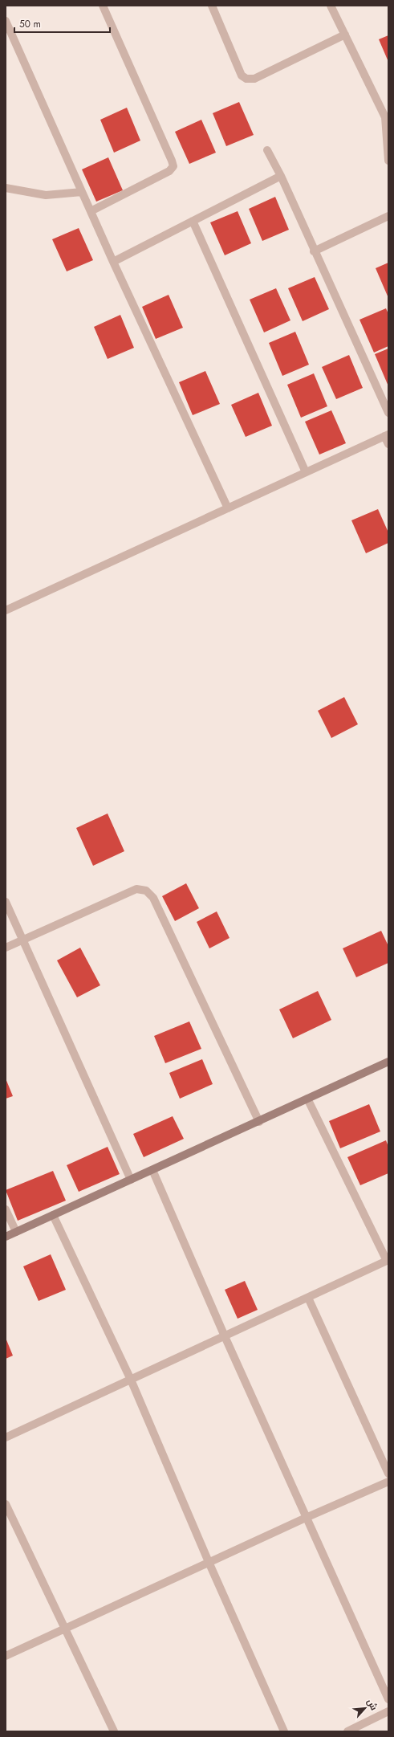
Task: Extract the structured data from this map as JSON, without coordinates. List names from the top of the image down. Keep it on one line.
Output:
{"scale_bar":"50 m","north":"top right"}
